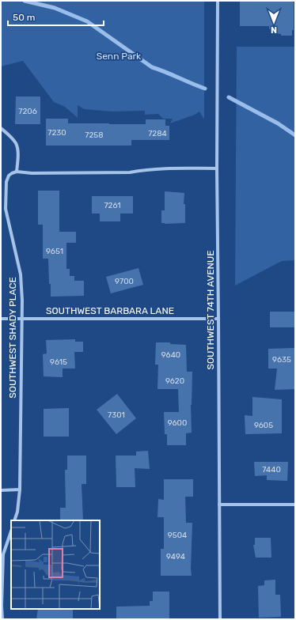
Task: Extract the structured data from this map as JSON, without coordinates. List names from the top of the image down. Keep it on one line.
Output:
{"streets":{"street":["SOUTHWEST 74TH AVENUE","SOUTHWEST BARBARA LANE","SOUTHWEST SHADY PLACE"]},"crossings":[["SOUTHWEST 74TH AVENUE","SOUTHWEST BARBARA LANE"],["SOUTHWEST BARBARA LANE","SOUTHWEST SHADY PLACE"]],"parks":["Senn Park"],"house_numbers":["7206","7230","7284","7258","7261","9651","9700","9640","9635","9615","9620","7301","9600","9605","7440","9504","9494"],"scale_bar":"50 m","north":"bottom"}
